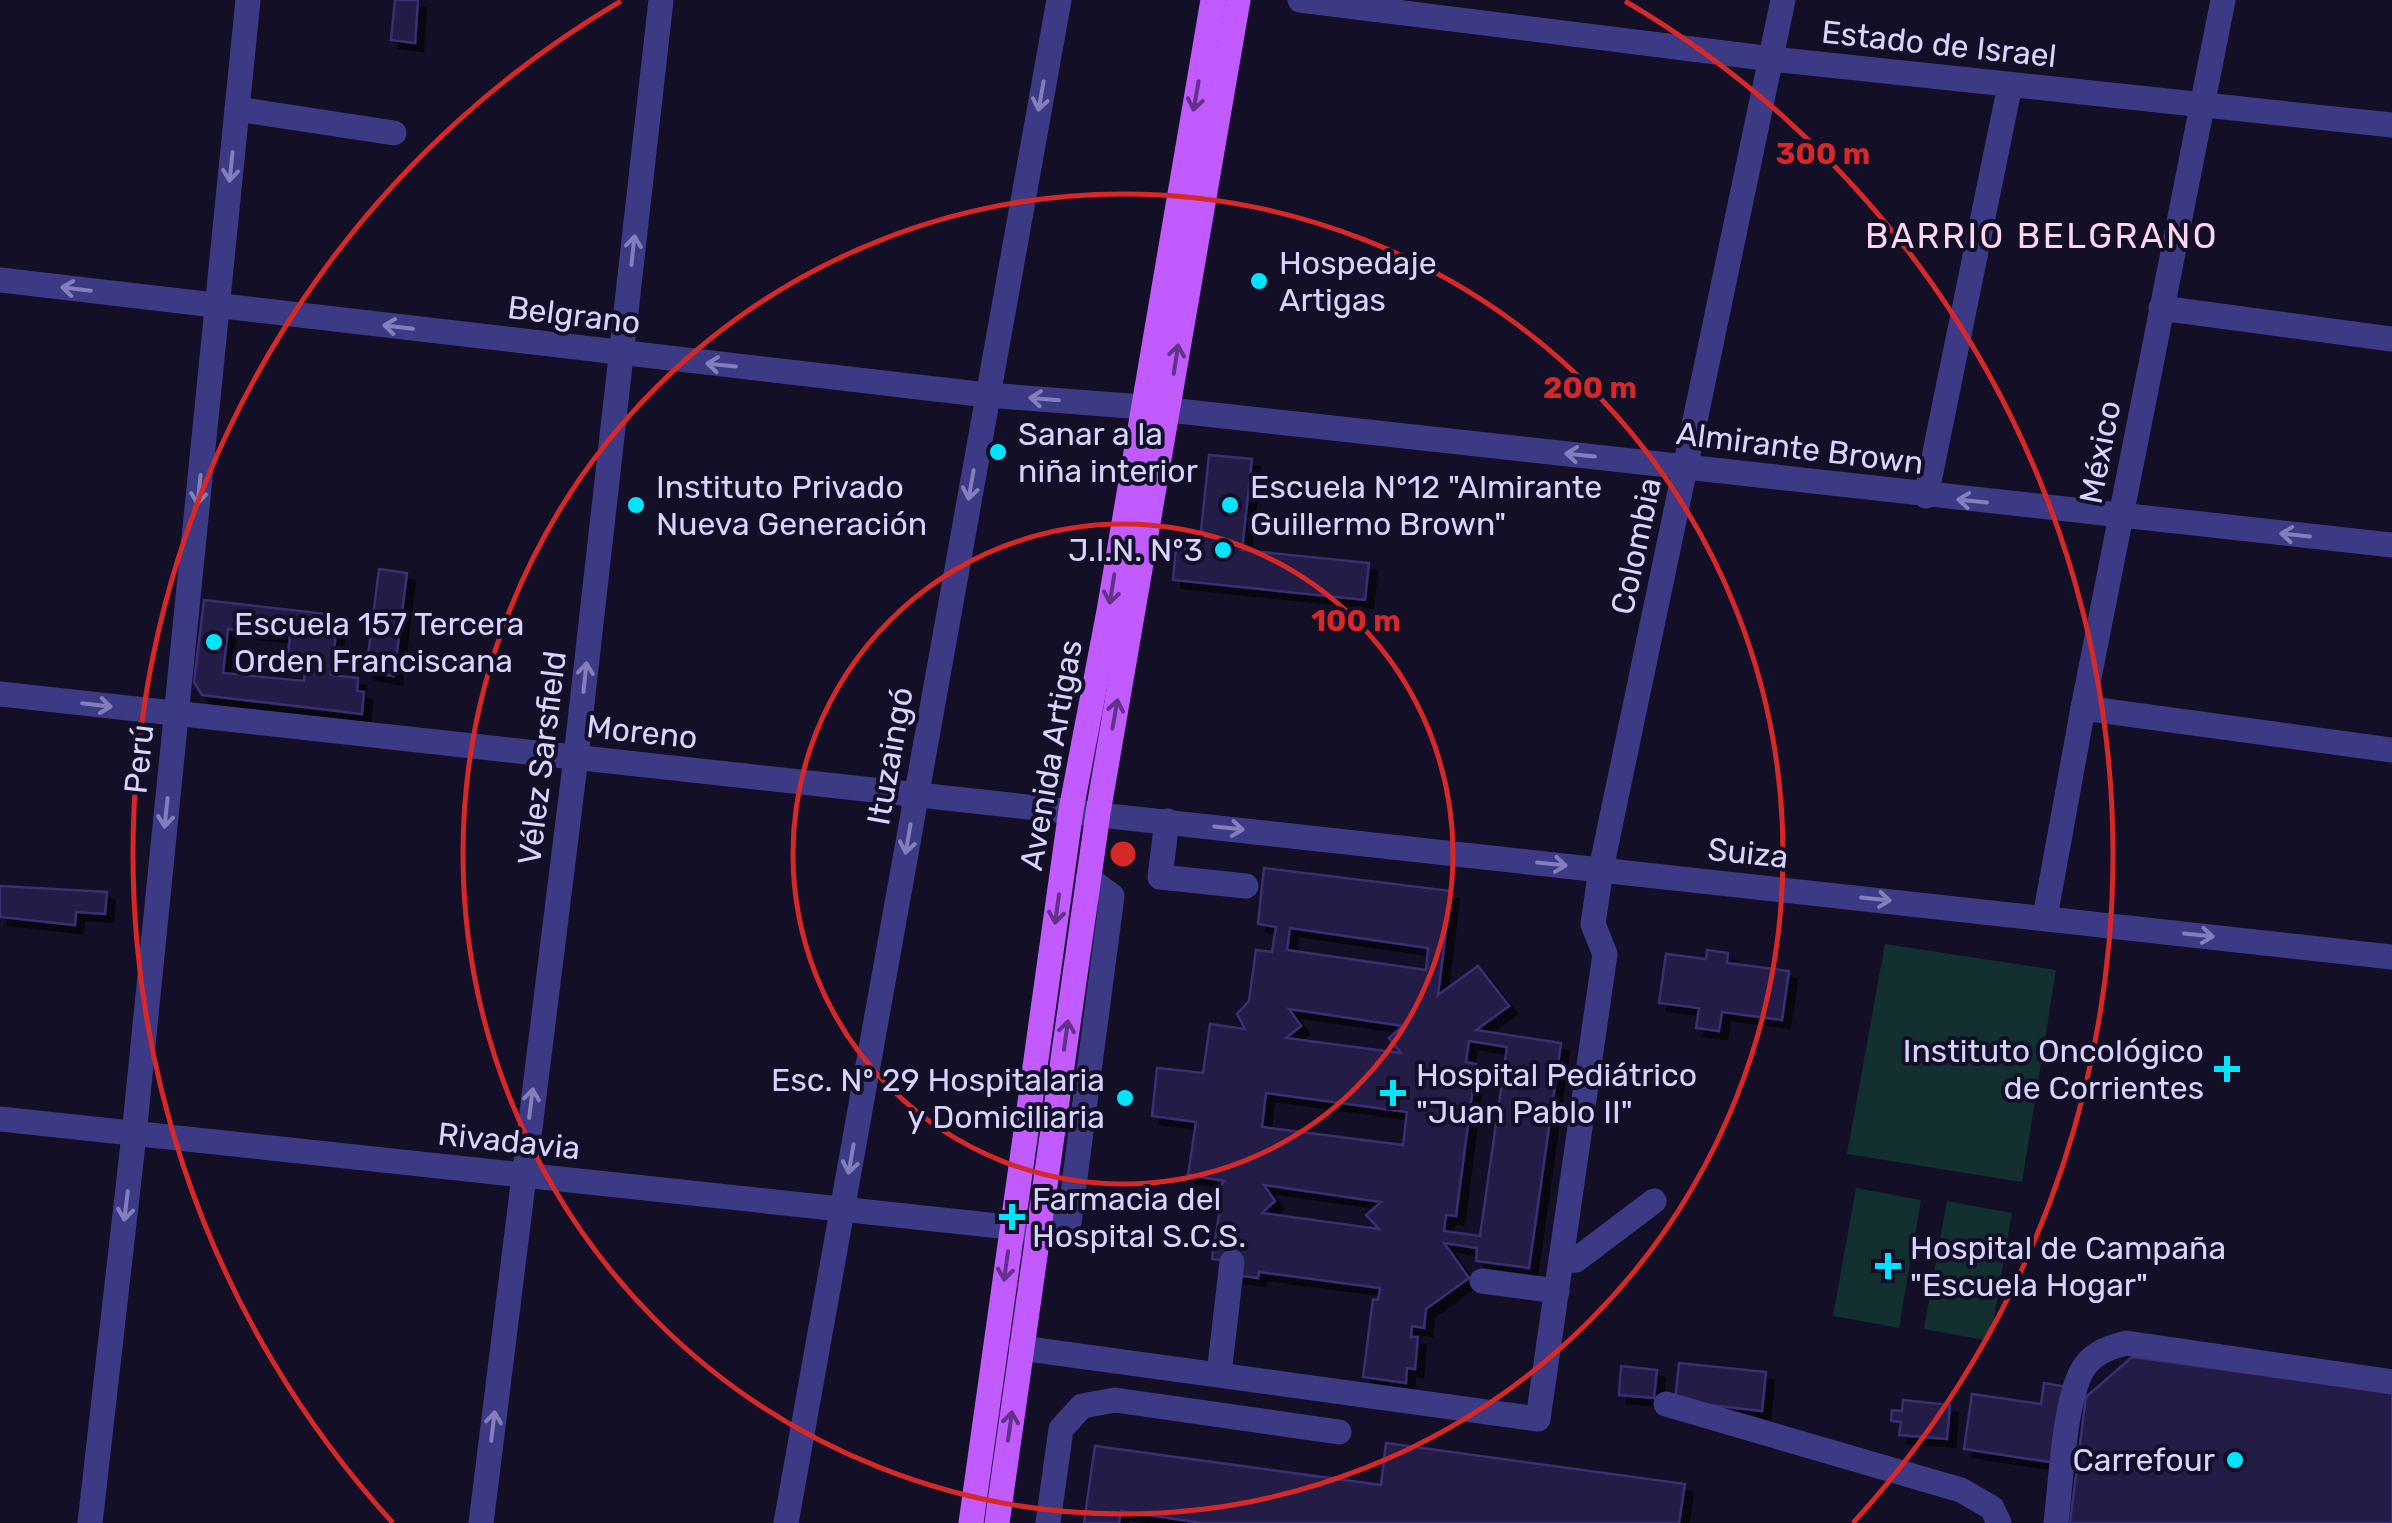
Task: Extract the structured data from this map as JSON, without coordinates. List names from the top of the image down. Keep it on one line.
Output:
{"streets":{"main road":["Avenida Artigas"],"street":["Estado de Israel","Belgrano","Almirante Brown","México","Colombia","Moreno","Ituzaingó","Vélez Sarsfield","Perú","Suiza","Rivadavia"]},"crossings":[["Estado de Israel","México"],["Estado de Israel","Colombia"],["Belgrano","Almirante Brown"],["Belgrano","Avenida Artigas"],["Belgrano","Ituzaingó"],["Belgrano","Vélez Sarsfield"],["Belgrano","Perú"],["Almirante Brown","México"],["Almirante Brown","Colombia"],["Almirante Brown","Avenida Artigas"],["México","Suiza"],["Colombia","Suiza"],["Moreno","Avenida Artigas"],["Moreno","Ituzaingó"],["Moreno","Vélez Sarsfield"],["Moreno","Perú"],["Moreno","Suiza"],["Avenida Artigas","Suiza"],["Avenida Artigas","Rivadavia"],["Ituzaingó","Rivadavia"],["Vélez Sarsfield","Rivadavia"],["Perú","Rivadavia"]],"one_way":["Belgrano","Ituzaingó","Vélez Sarsfield","Perú","Suiza"],"districts":["BARRIO BELGRANO"],"places":{"other":["Hospedaje Artigas","Sanar a la niña interior","Instituto Privado Nueva Generación","Escuela Nº12 \"Almirante Guillermo Brown\"","J.I.N. Nº3","Escuela 157 Tercera Orden Franciscana","Esc. Nº 29 Hospitalaria y Domiciliaria","Carrefour"],"health":["Instituto Oncológico de Corrientes","Hospital Pediátrico \"Juan Pablo II\"","Farmacia del Hospital S.C.S.","Hospital de Campaña \"Escuela Hogar\""]},"rings":["300 m","200 m","100 m"]}
